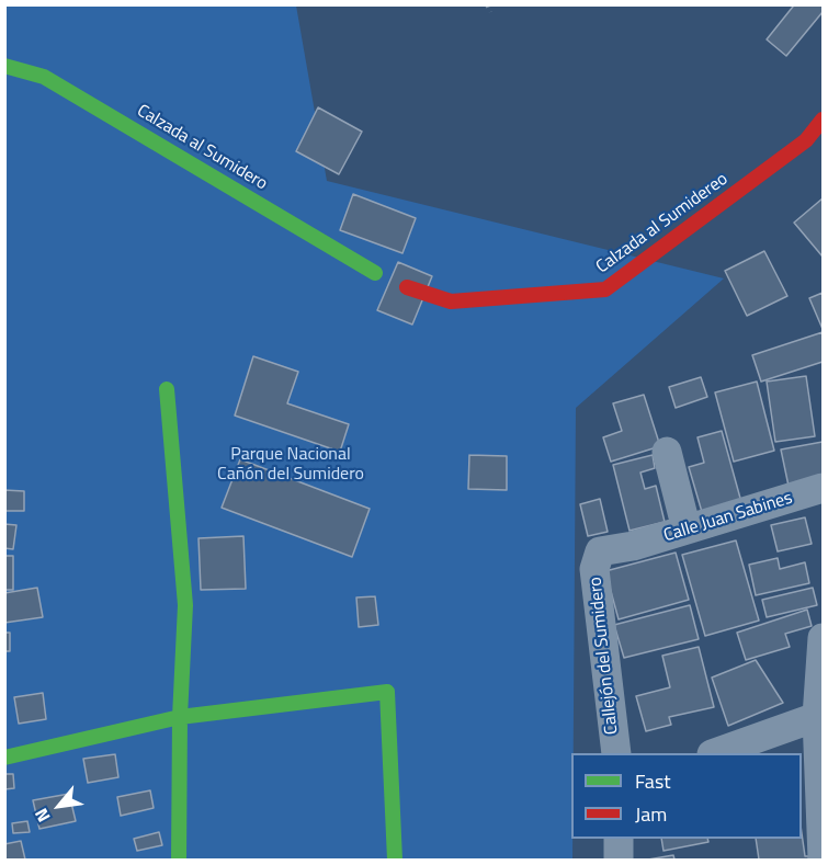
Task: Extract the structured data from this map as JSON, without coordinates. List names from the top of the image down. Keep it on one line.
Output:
{"streets":{"street":["Calzada al Sumidero","Calzada al Sumidereo","Calle Juan Sabines","Callejón del Sumidero"]},"crossings":[["Calle Juan Sabines","Callejón del Sumidero"]],"parks":["Parque Nacional Cañón del Sumidero"],"legend":["Fast","Jam"],"north":"bottom left"}
